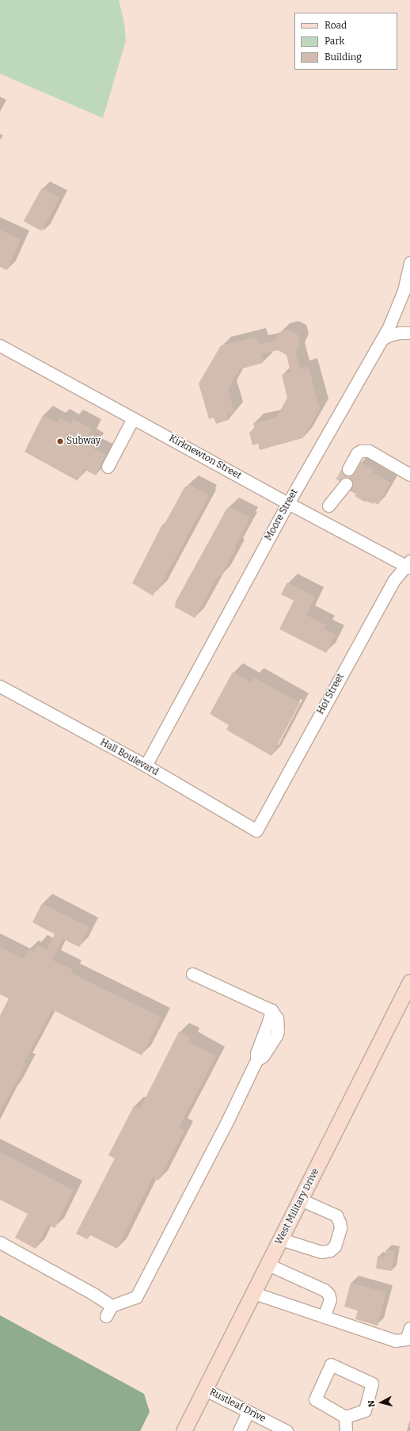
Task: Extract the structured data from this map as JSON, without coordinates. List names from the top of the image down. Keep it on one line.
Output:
{"streets":{"main road":["West Military Drive"],"street":["Kirknewton Street","Moore Street","Hof Street","Hall Boulevard","Rustleaf Drive"]},"crossings":[["Kirknewton Street","Moore Street"],["Kirknewton Street","Hof Street"],["Moore Street","Hall Boulevard"],["Hof Street","Hall Boulevard"],["West Military Drive","Rustleaf Drive"]],"places":["Subway"],"legend":["Road","Park","Building"],"north":"left"}
